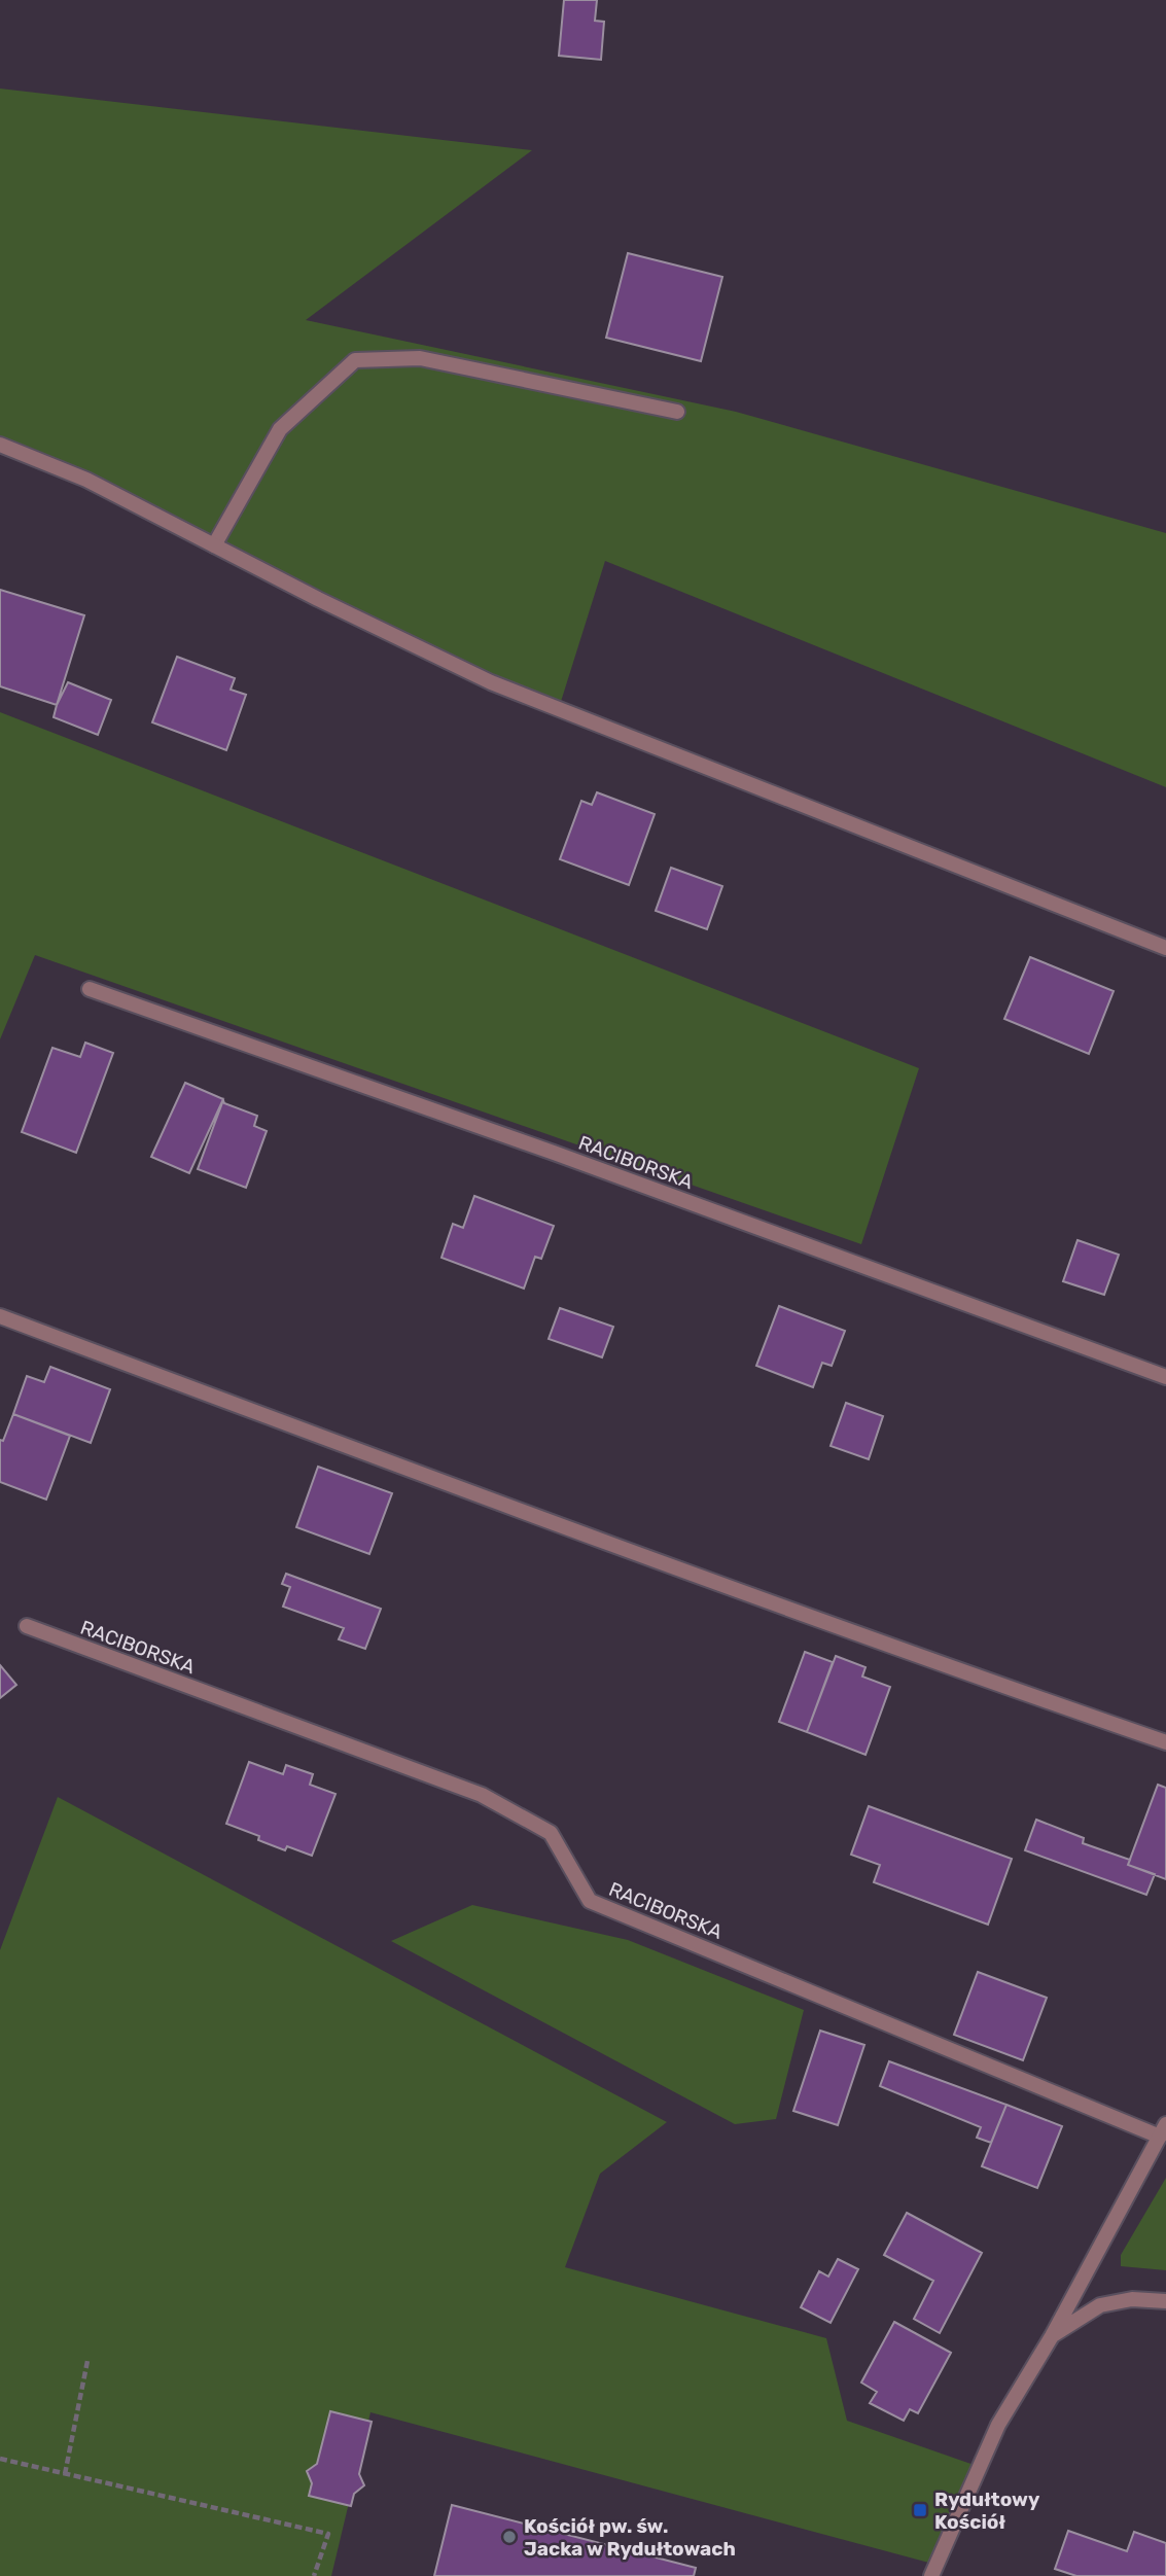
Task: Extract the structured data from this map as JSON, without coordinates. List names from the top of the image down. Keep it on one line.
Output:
{"streets":{"street":["RACIBORSKA"]},"places":{"transit":["Rydułtowy Kościół"],"other":["Kościół pw. św. Jacka w Rydułtowach"]}}
